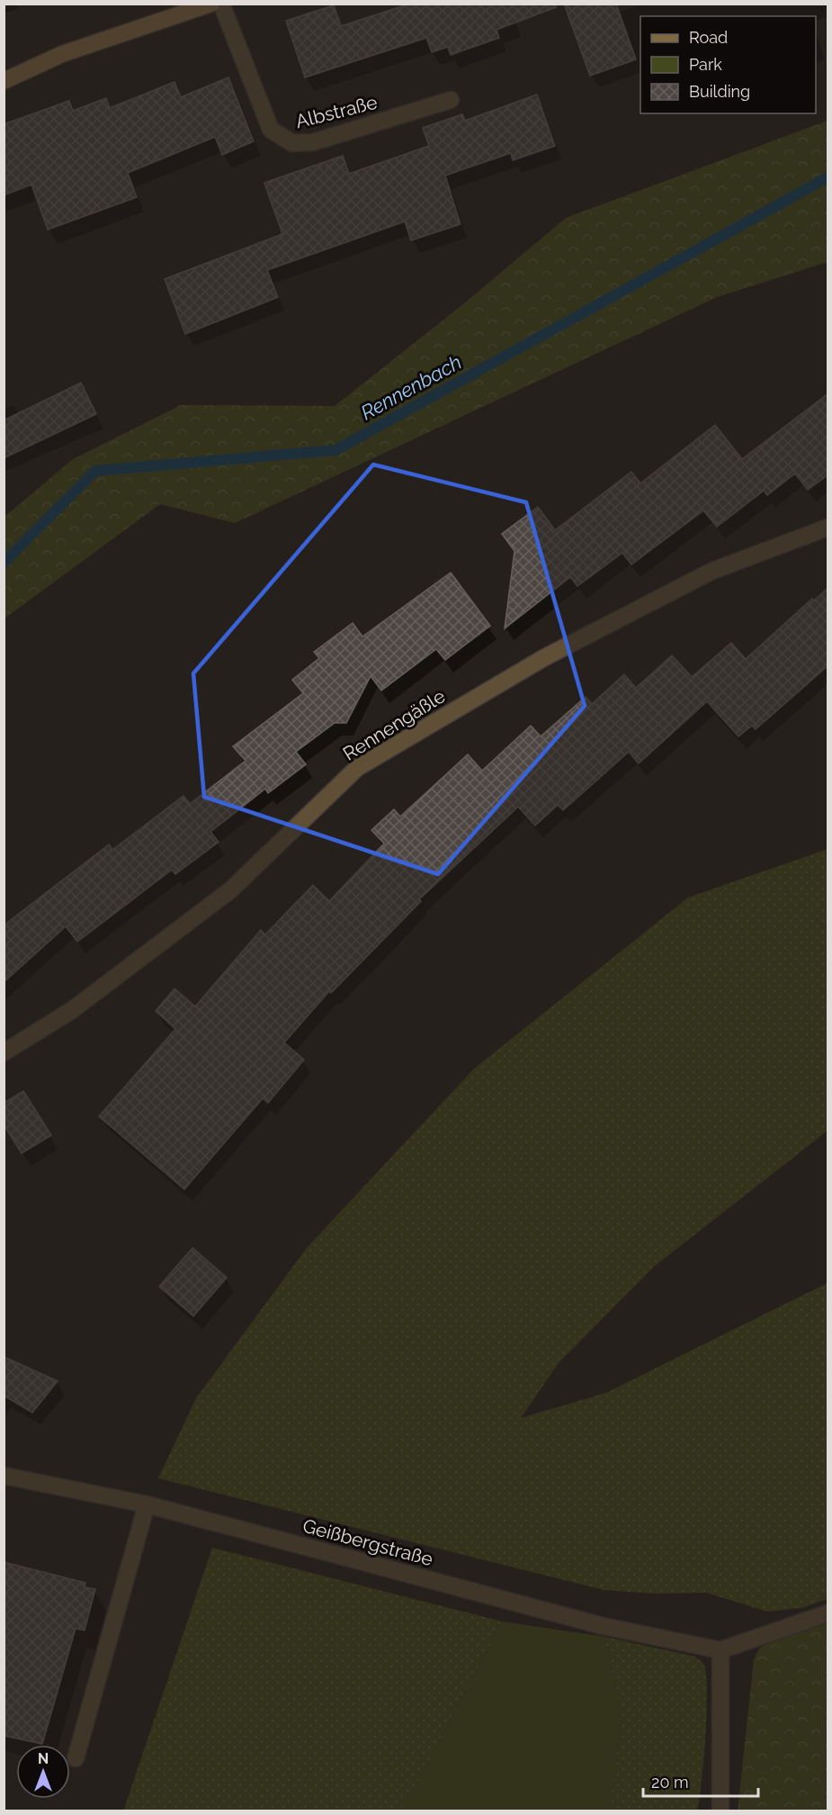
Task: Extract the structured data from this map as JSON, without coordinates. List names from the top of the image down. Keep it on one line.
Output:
{"streets":{"street":["Albstraße","Rennengäßle","Geißbergstraße"]},"water":["Rennenbach"],"legend":["Road","Park","Building"],"scale_bar":"20 m","north":"top"}
